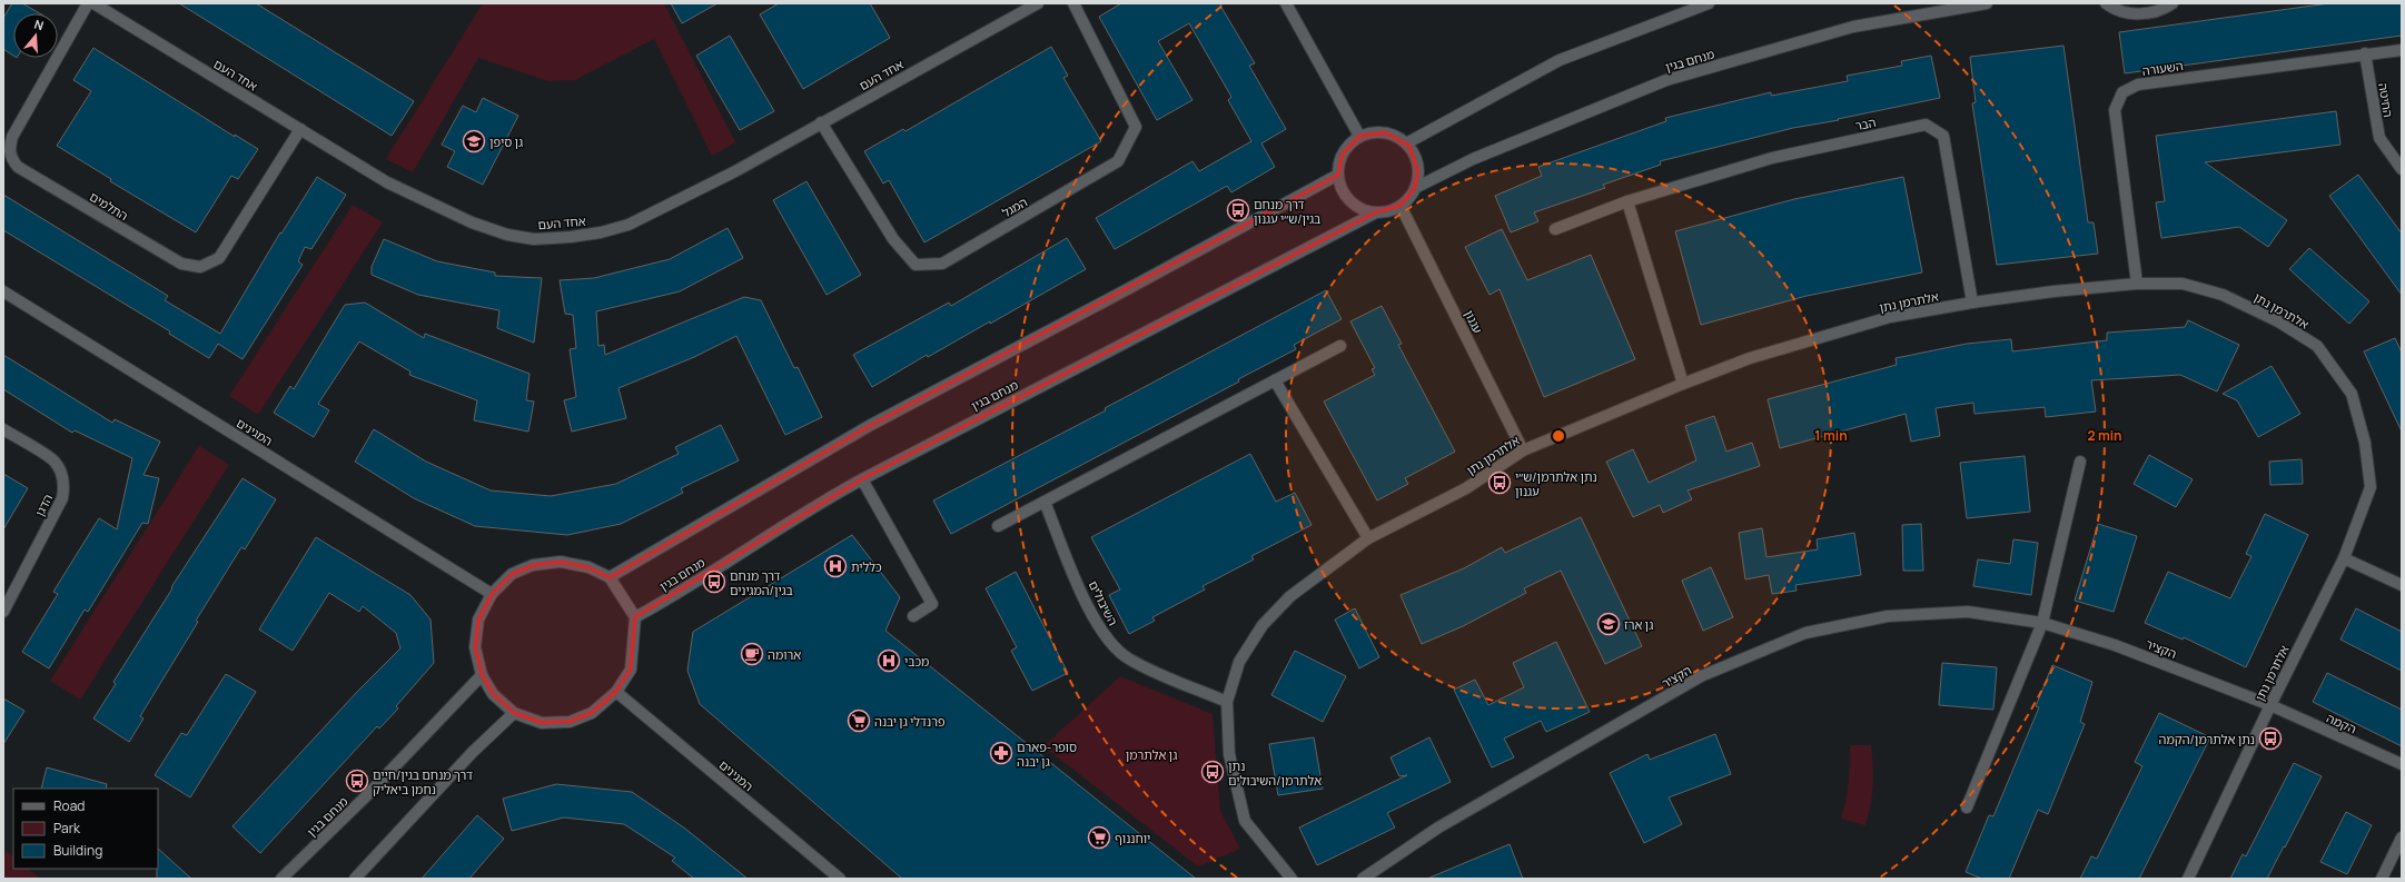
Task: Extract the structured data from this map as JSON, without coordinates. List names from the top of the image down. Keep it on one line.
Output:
{"streets":{"street":["מנחם בגין","השעורה","אחד העם","החיטה","הבר","התלמים","המגל","אלתרמן נתן","עגנון","המגינים","הדגן","השיבולים","הקציר","הקמה"]},"crossings":[["מנחם בגין","עגנון"],["השעורה","החיטה"],["השעורה","אלתרמן נתן"],["אחד העם","התלמים"],["אחד העם","המגל"],["הבר","אלתרמן נתן"],["אלתרמן נתן","עגנון"],["אלתרמן נתן","השיבולים"],["אלתרמן נתן","הקציר"],["אלתרמן נתן","הקמה"],["הקציר","הקמה"]],"parks":["גן אלתרמן"],"places":{"school or university":["גן סיפן","גן ארז"],"bus stop":["דרך מנחם בגין/ש״י עגנון","נתן אלתרמן/ש״י עגנון","דרך מנחם בגין/המגינים","נתן אלתרמן/הקמה","נתן אלתרמן/השיבולים","דרך מנחם בגין/חיים נחמן ביאליק"],"hospital":["כללית","מכבי"],"cafe":["ארומה"],"supermarket":["פרנדלי גן יבנה","יוחננוף"],"pharmacy":["סופר-פארם גן יבנה"]},"legend":["Road","Park","Building"],"north":"top","rings":["1 min","2 min"]}
